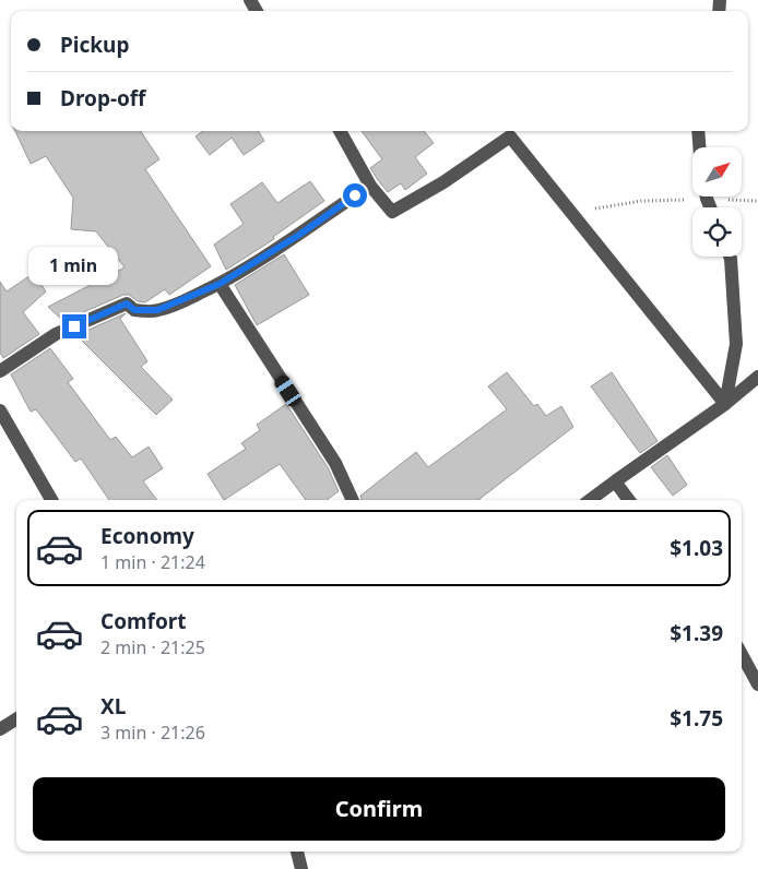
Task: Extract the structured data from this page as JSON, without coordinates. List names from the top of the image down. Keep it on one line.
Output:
{"north":"top right","page":{"banner":["Pickup","Drop-off"],"bubble":"1 min","list":[{"name":"Economy","note":"1 min · 21:24","value":"$1.03"},{"name":"Comfort","note":"2 min · 21:25","value":"$1.39"},{"name":"XL","note":"3 min · 21:26","value":"$1.75"}],"buttons":"Confirm"}}
